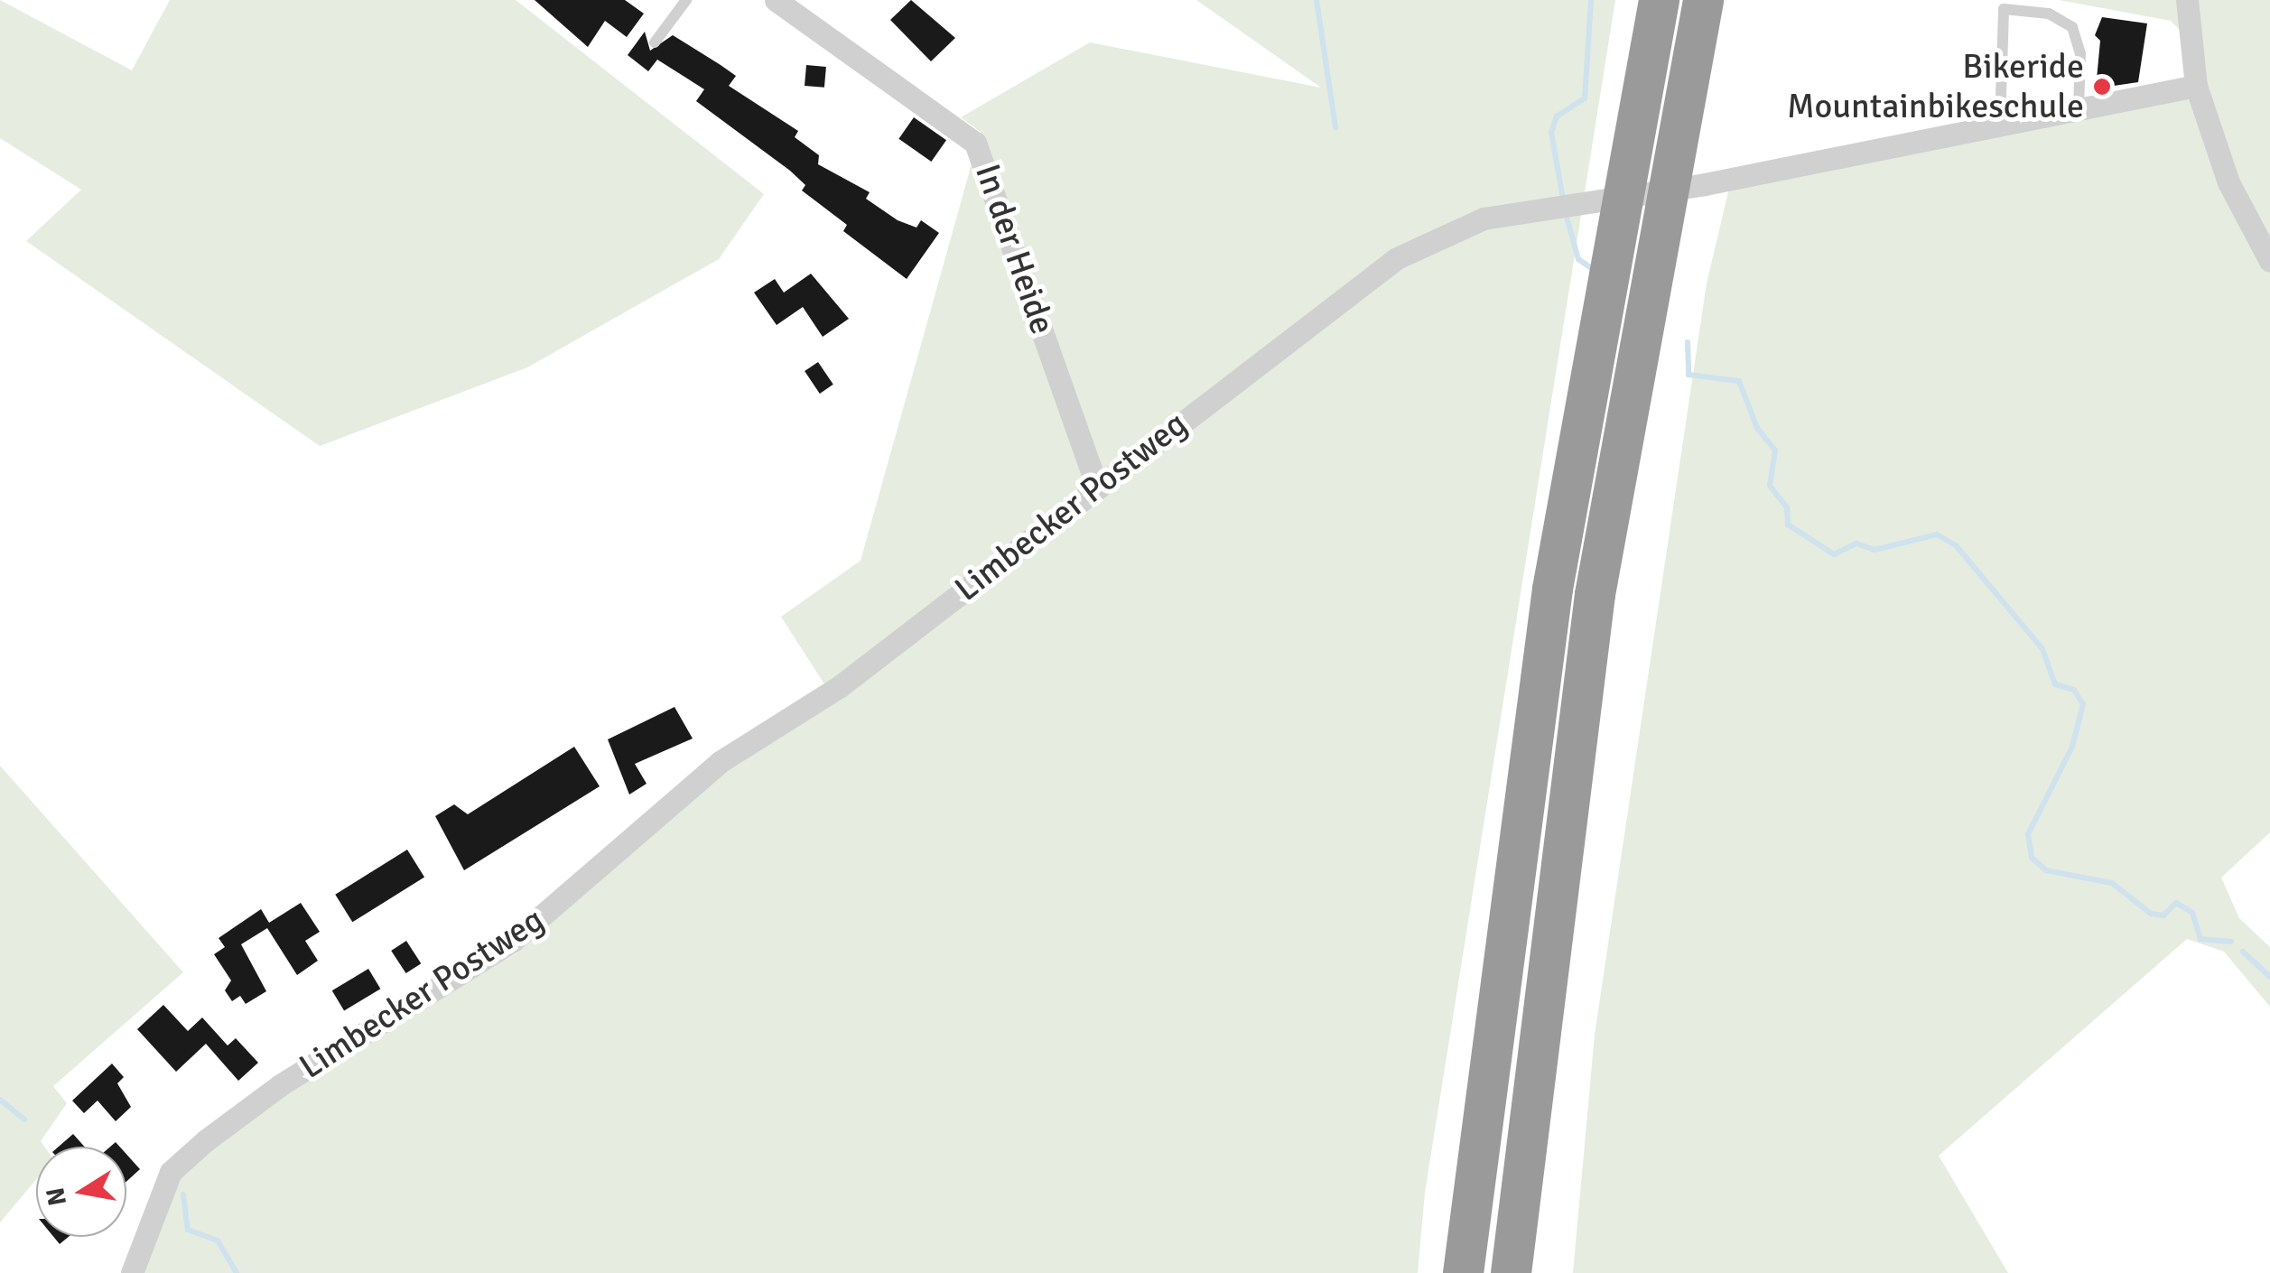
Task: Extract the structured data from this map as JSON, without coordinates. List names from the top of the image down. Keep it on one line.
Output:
{"streets":{"street":["In der Heide","Limbecker Postweg"]},"crossings":[["In der Heide","Limbecker Postweg"]],"places":["Bikeride Mountainbikeschule"],"north":"left"}
